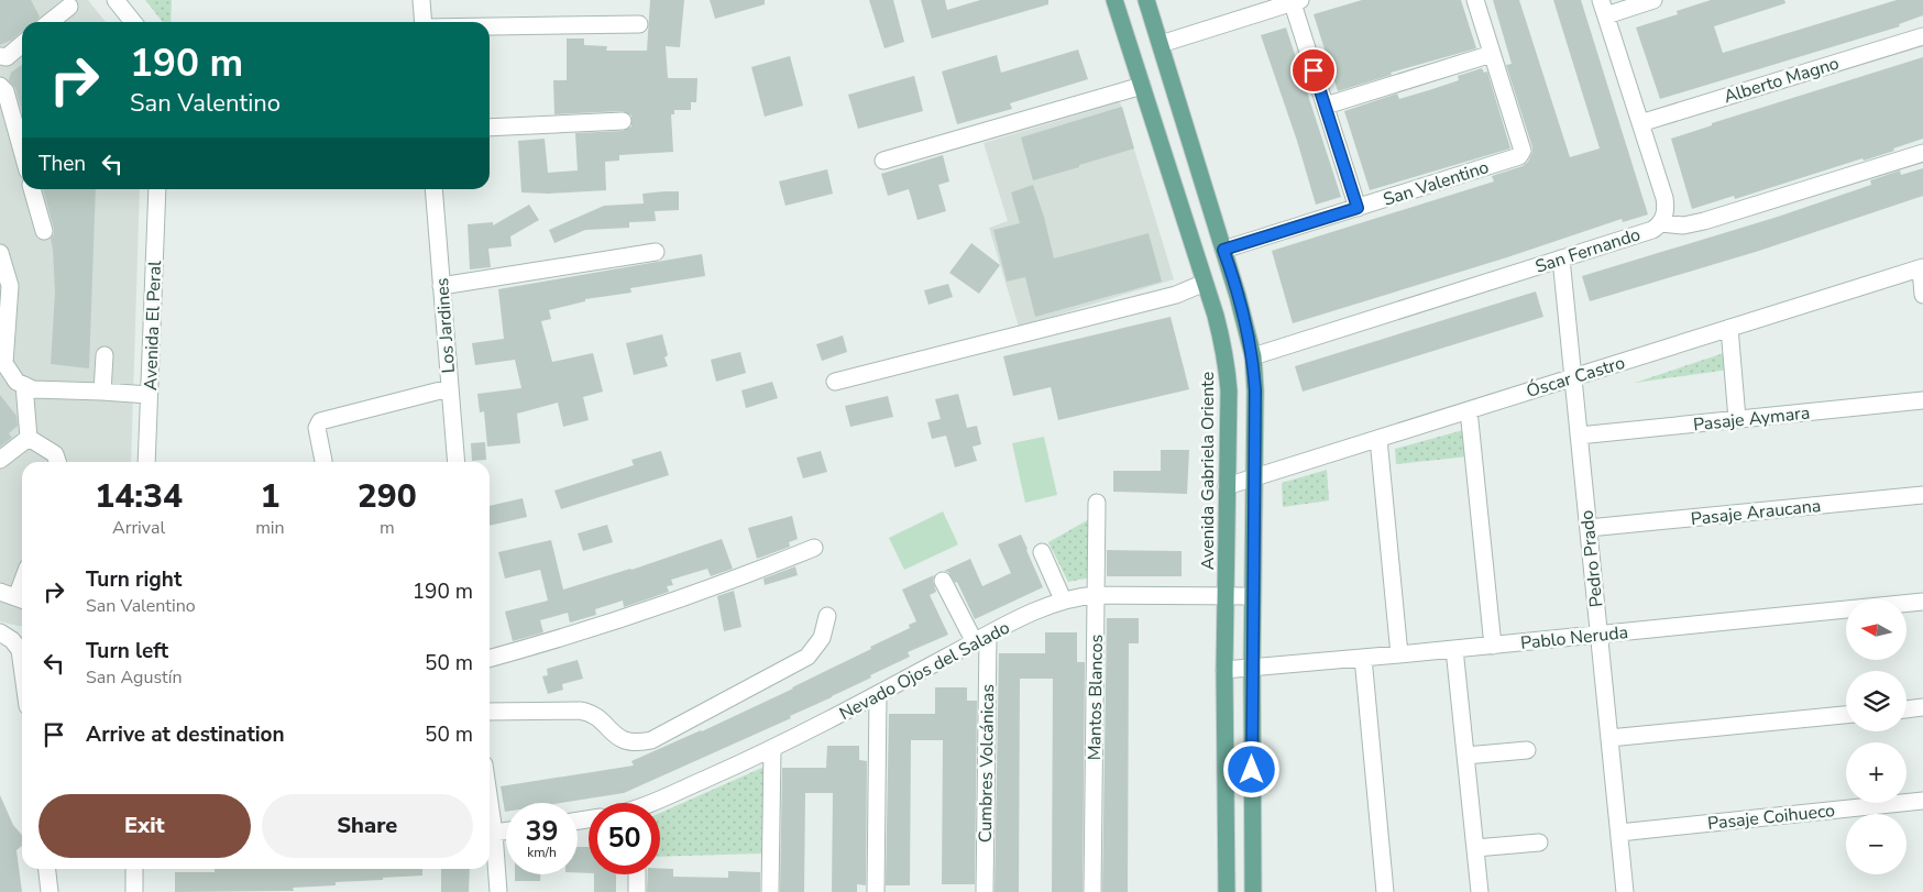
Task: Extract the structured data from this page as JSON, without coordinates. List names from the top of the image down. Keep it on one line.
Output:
{"streets":{"main road":["Avenida Gabriela Oriente"],"street":["Alberto Magno","San Valentino","San Fernando","Avenida El Peral","Los Jardines","Óscar Castro","Pasaje Aymara","Pasaje Araucana","Pedro Prado","Pablo Neruda","Nevado Ojos del Salado","Mantos Blancos","Cumbres Volcánicas","Pasaje Coihueco"]},"crossings":[["San Fernando","Pedro Prado"],["Óscar Castro","Avenida Gabriela Oriente"],["Óscar Castro","Pedro Prado"],["Pasaje Aymara","Pedro Prado"],["Avenida Gabriela Oriente","Pablo Neruda"],["Avenida Gabriela Oriente","Nevado Ojos del Salado"],["Pasaje Araucana","Pedro Prado"],["Pedro Prado","Pablo Neruda"],["Pedro Prado","Pasaje Coihueco"],["Nevado Ojos del Salado","Mantos Blancos"],["Nevado Ojos del Salado","Cumbres Volcánicas"]],"north":"left","page":{"turn":["190 m","San Valentino"],"then":"Then","eta":["14:34","Arrival","1","min","290","m"],"list":[{"name":"Turn right","note":"San Valentino","value":"190 m"},{"name":"Turn left","note":"San Agustín","value":"50 m"},{"name":"Arrive at destination","value":"50 m"}],"map_buttons":["+","−"],"buttons":["Exit","Share"],"speed":"39 km/h","limit":"50"}}
